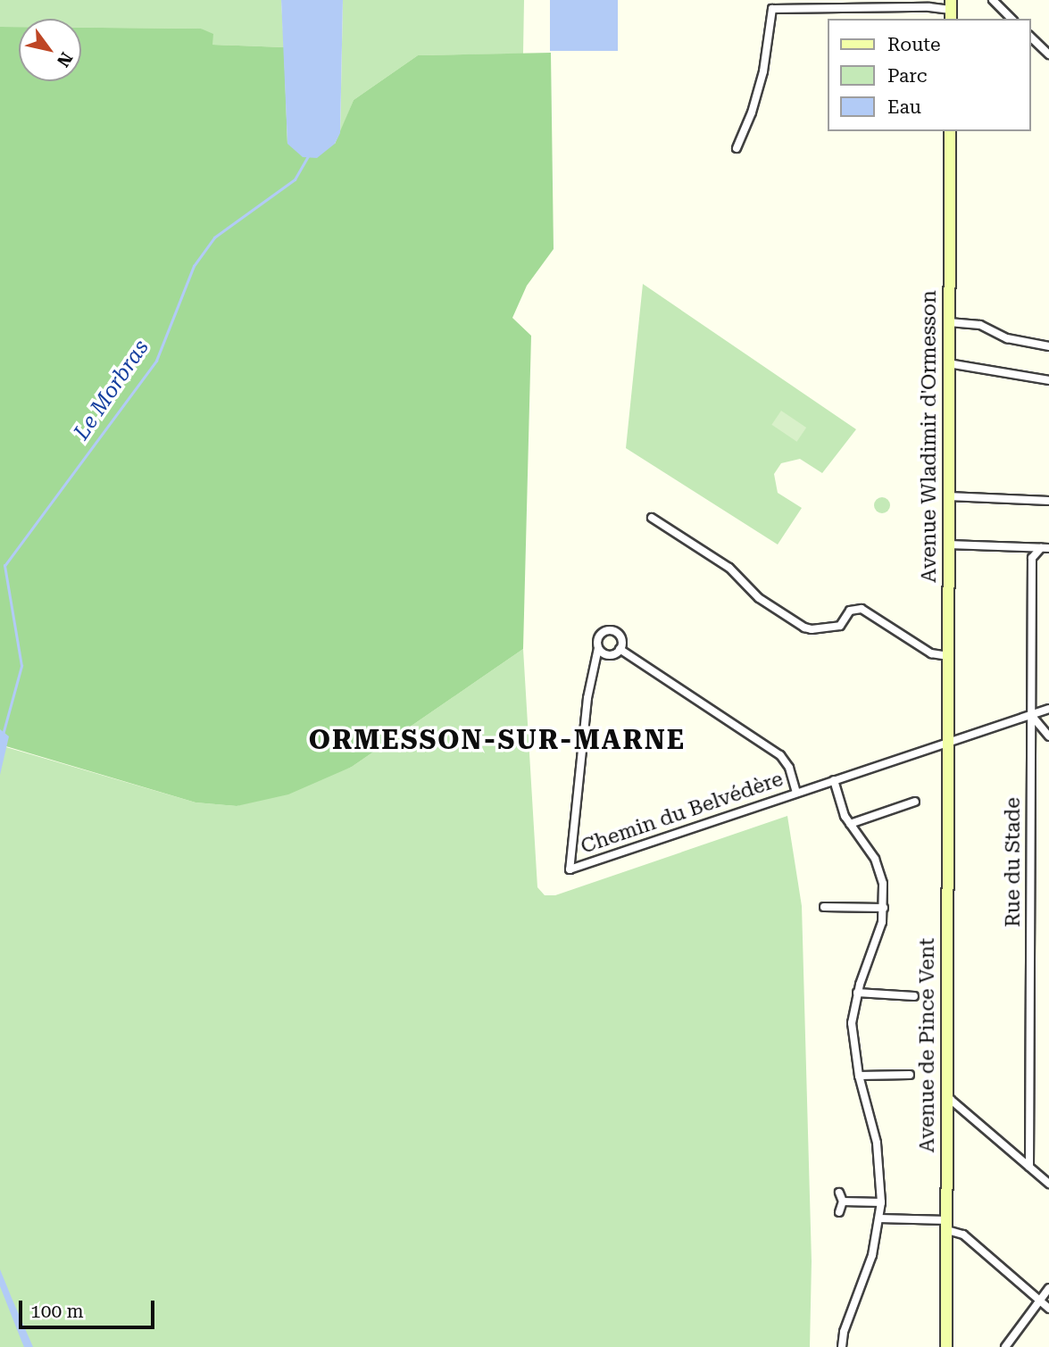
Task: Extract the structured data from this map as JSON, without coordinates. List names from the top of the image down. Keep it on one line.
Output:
{"streets":{"main road":["Avenue Wladimir d'Ormesson","Avenue de Pince Vent"],"street":["Chemin du Belvédère","Rue du Stade"]},"crossings":[["Avenue Wladimir d'Ormesson","Chemin du Belvédère"],["Avenue Wladimir d'Ormesson","Avenue de Pince Vent"],["Chemin du Belvédère","Rue du Stade"],["Chemin du Belvédère","Avenue de Pince Vent"]],"districts":["ORMESSON-SUR-MARNE"],"water":["Le Morbras"],"legend":["Route","Parc","Eau"],"scale_bar":"100 m","north":"bottom right"}
